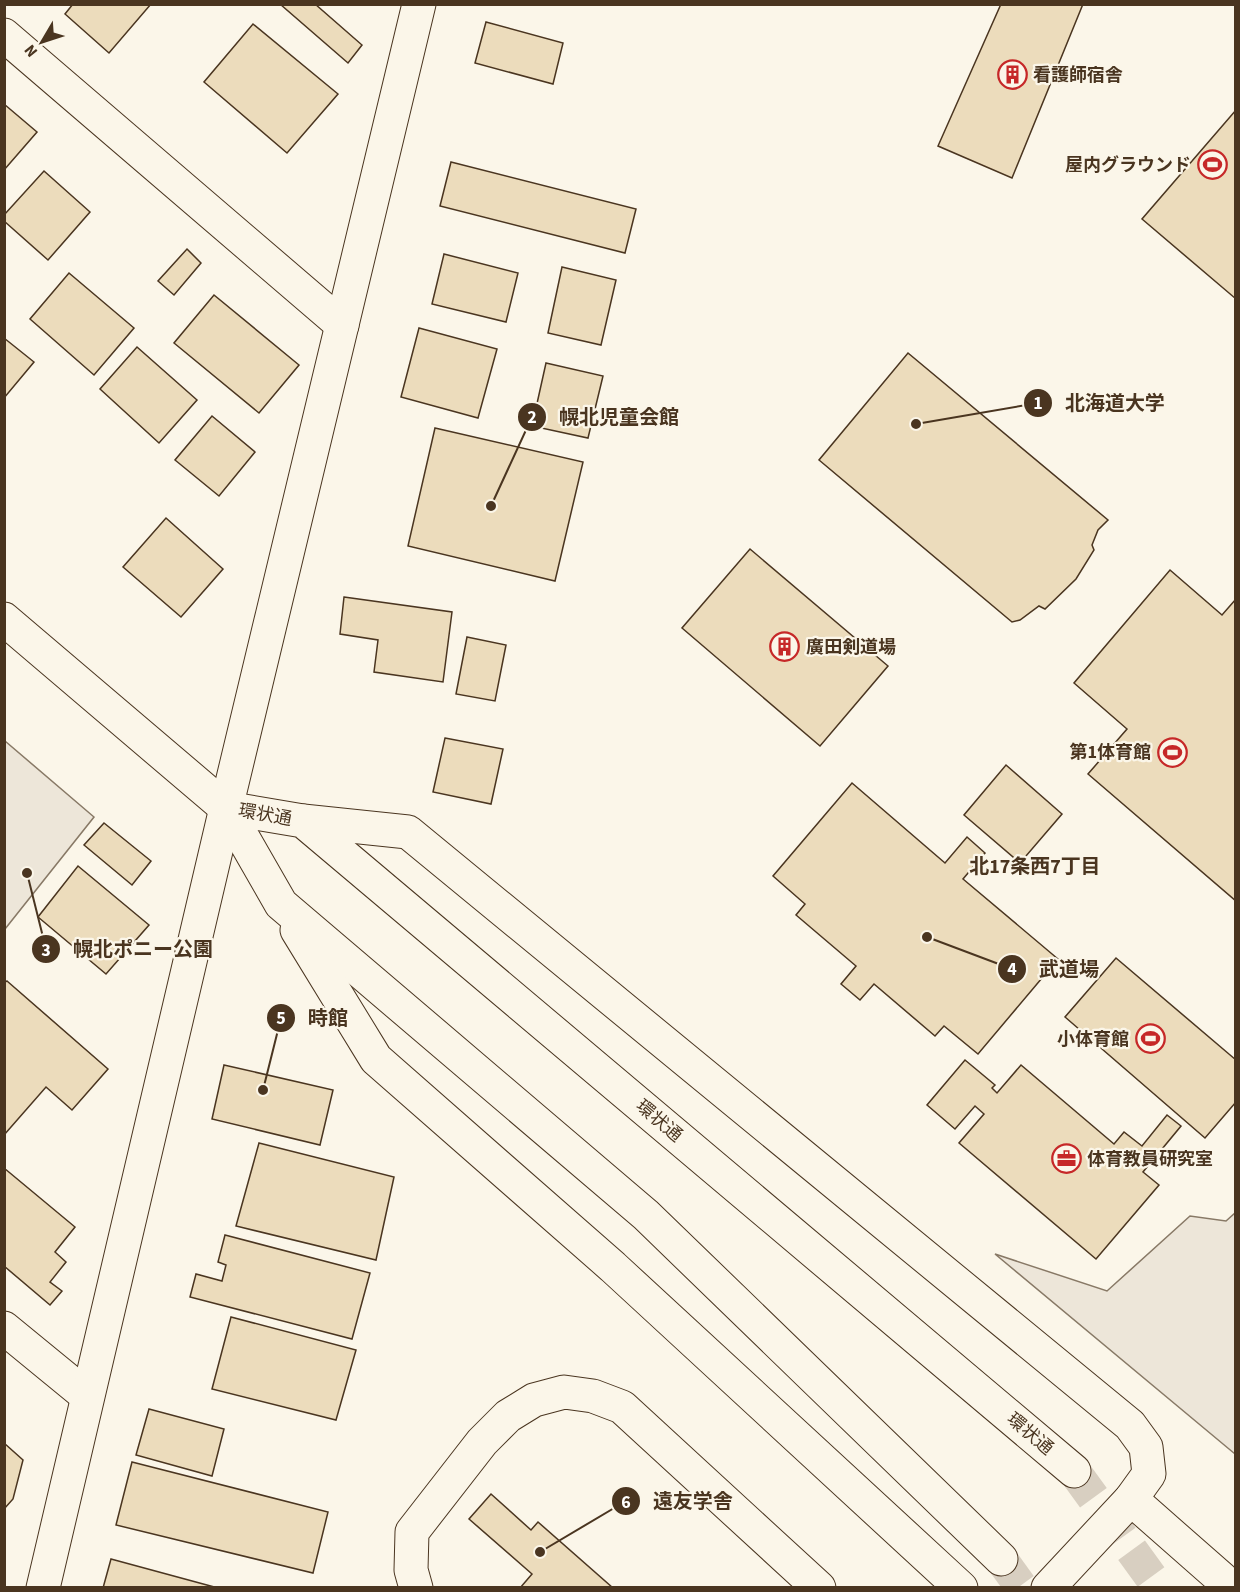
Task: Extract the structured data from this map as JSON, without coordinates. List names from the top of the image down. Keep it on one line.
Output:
{"streets":{"street":["環状通"]},"districts":["北17条西7丁目"],"places":{"building":["看護師宿舎","廣田剣道場"],"sports":["屋内グラウンド","第1体育館","小体育館"],"other":["北海道大学","幌北児童会館","幌北ポニー公園","武道場","時館","遠友学舎"],"office":["体育教員研究室"]},"north":"bottom left"}
